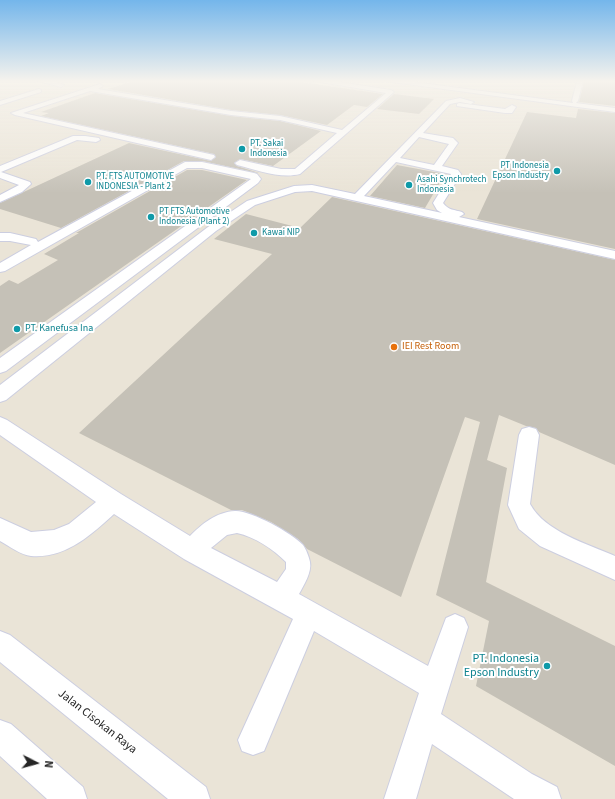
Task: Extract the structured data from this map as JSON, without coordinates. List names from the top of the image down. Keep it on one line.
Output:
{"streets":{"street":["Jalan Cisokan Raya"]},"places":["PT. Sakai Indonesia","PT Indonesia Epson Industry","PT. FTS AUTOMOTIVE INDONESIA - Plant 2","Asahi Synchrotech Indonesia","PT FTS Automotive Indonesia (Plant 2)","Kawai NIP","PT. Kanefusa Ina","IEI Rest Room","PT. Indonesia Epson Industry"],"north":"right"}
